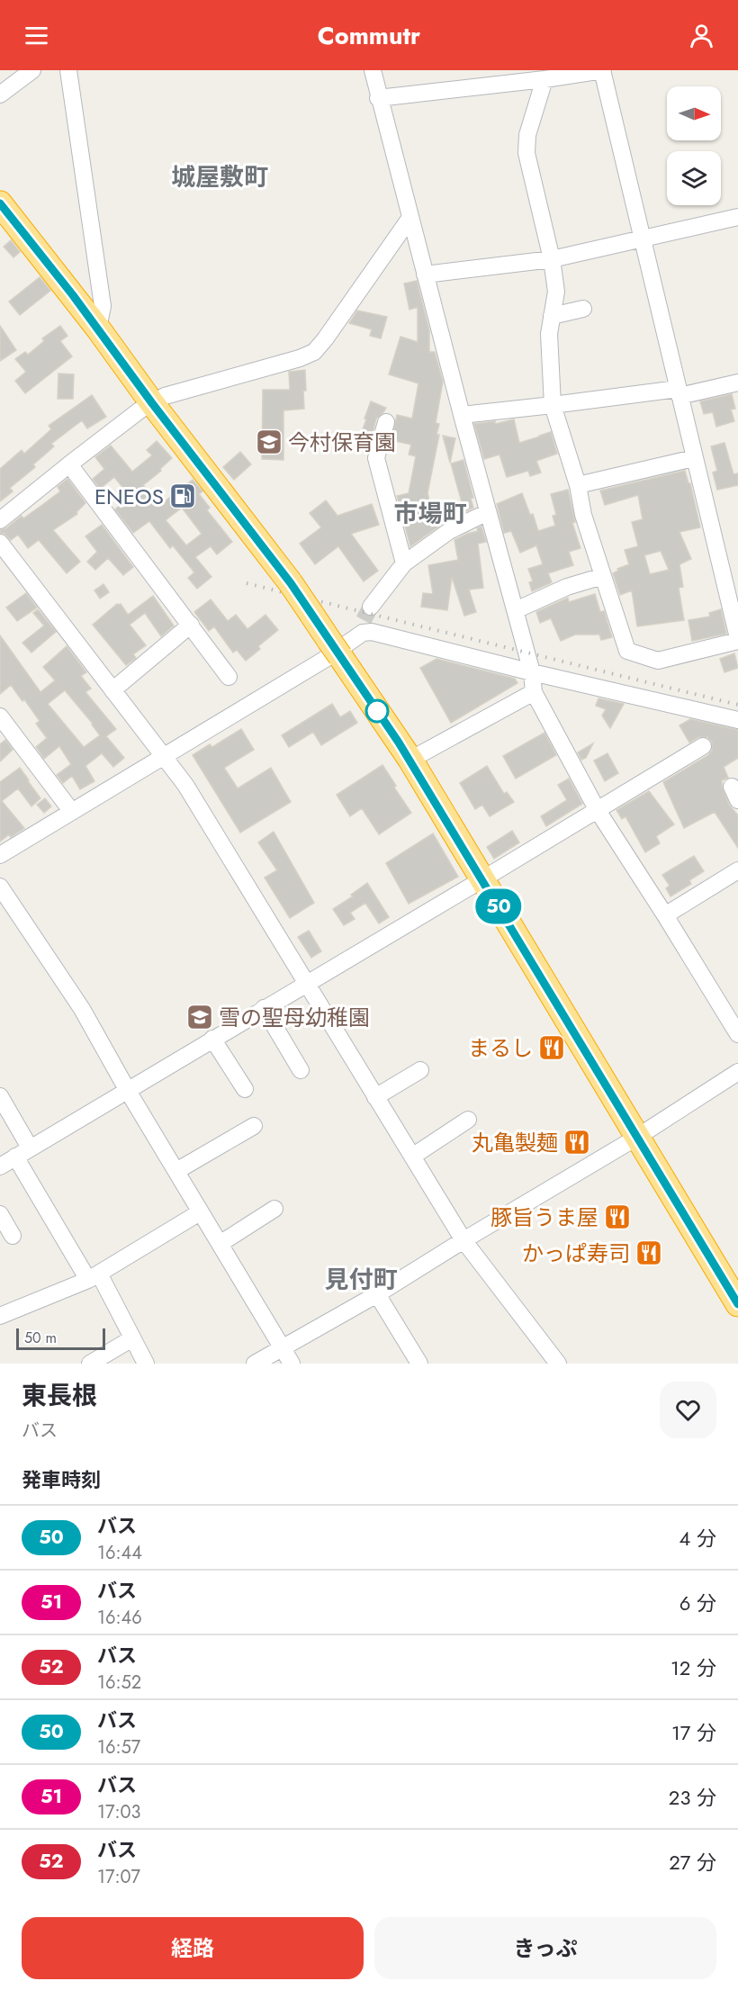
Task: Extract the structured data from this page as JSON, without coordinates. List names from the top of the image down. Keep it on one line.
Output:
{"districts":["城屋敷町","市場町","見付町"],"places":{"school or university":["今村保育園","雪の聖母幼稚園"],"fuel station":["ENEOS"],"restaurant":["まるし","丸亀製麺","豚旨うま屋","かっぱ寿司"]},"lines":["bus line 50"],"scale_bar":"50 m","north":"right","page":{"header":"Commutr","on_map":"50","scale":"50 m","heading":[["東長根","バス"],"発車時刻"],"list":[{"mark":"50","name":"バス","note":"16:44","value":"4 分"},{"mark":"51","name":"バス","note":"16:46","value":"6 分"},{"mark":"52","name":"バス","note":"16:52","value":"12 分"},{"mark":"50","name":"バス","note":"16:57","value":"17 分"},{"mark":"51","name":"バス","note":"17:03","value":"23 分"},{"mark":"52","name":"バス","note":"17:07","value":"27 分"}],"buttons":["経路","きっぷ"]}}
